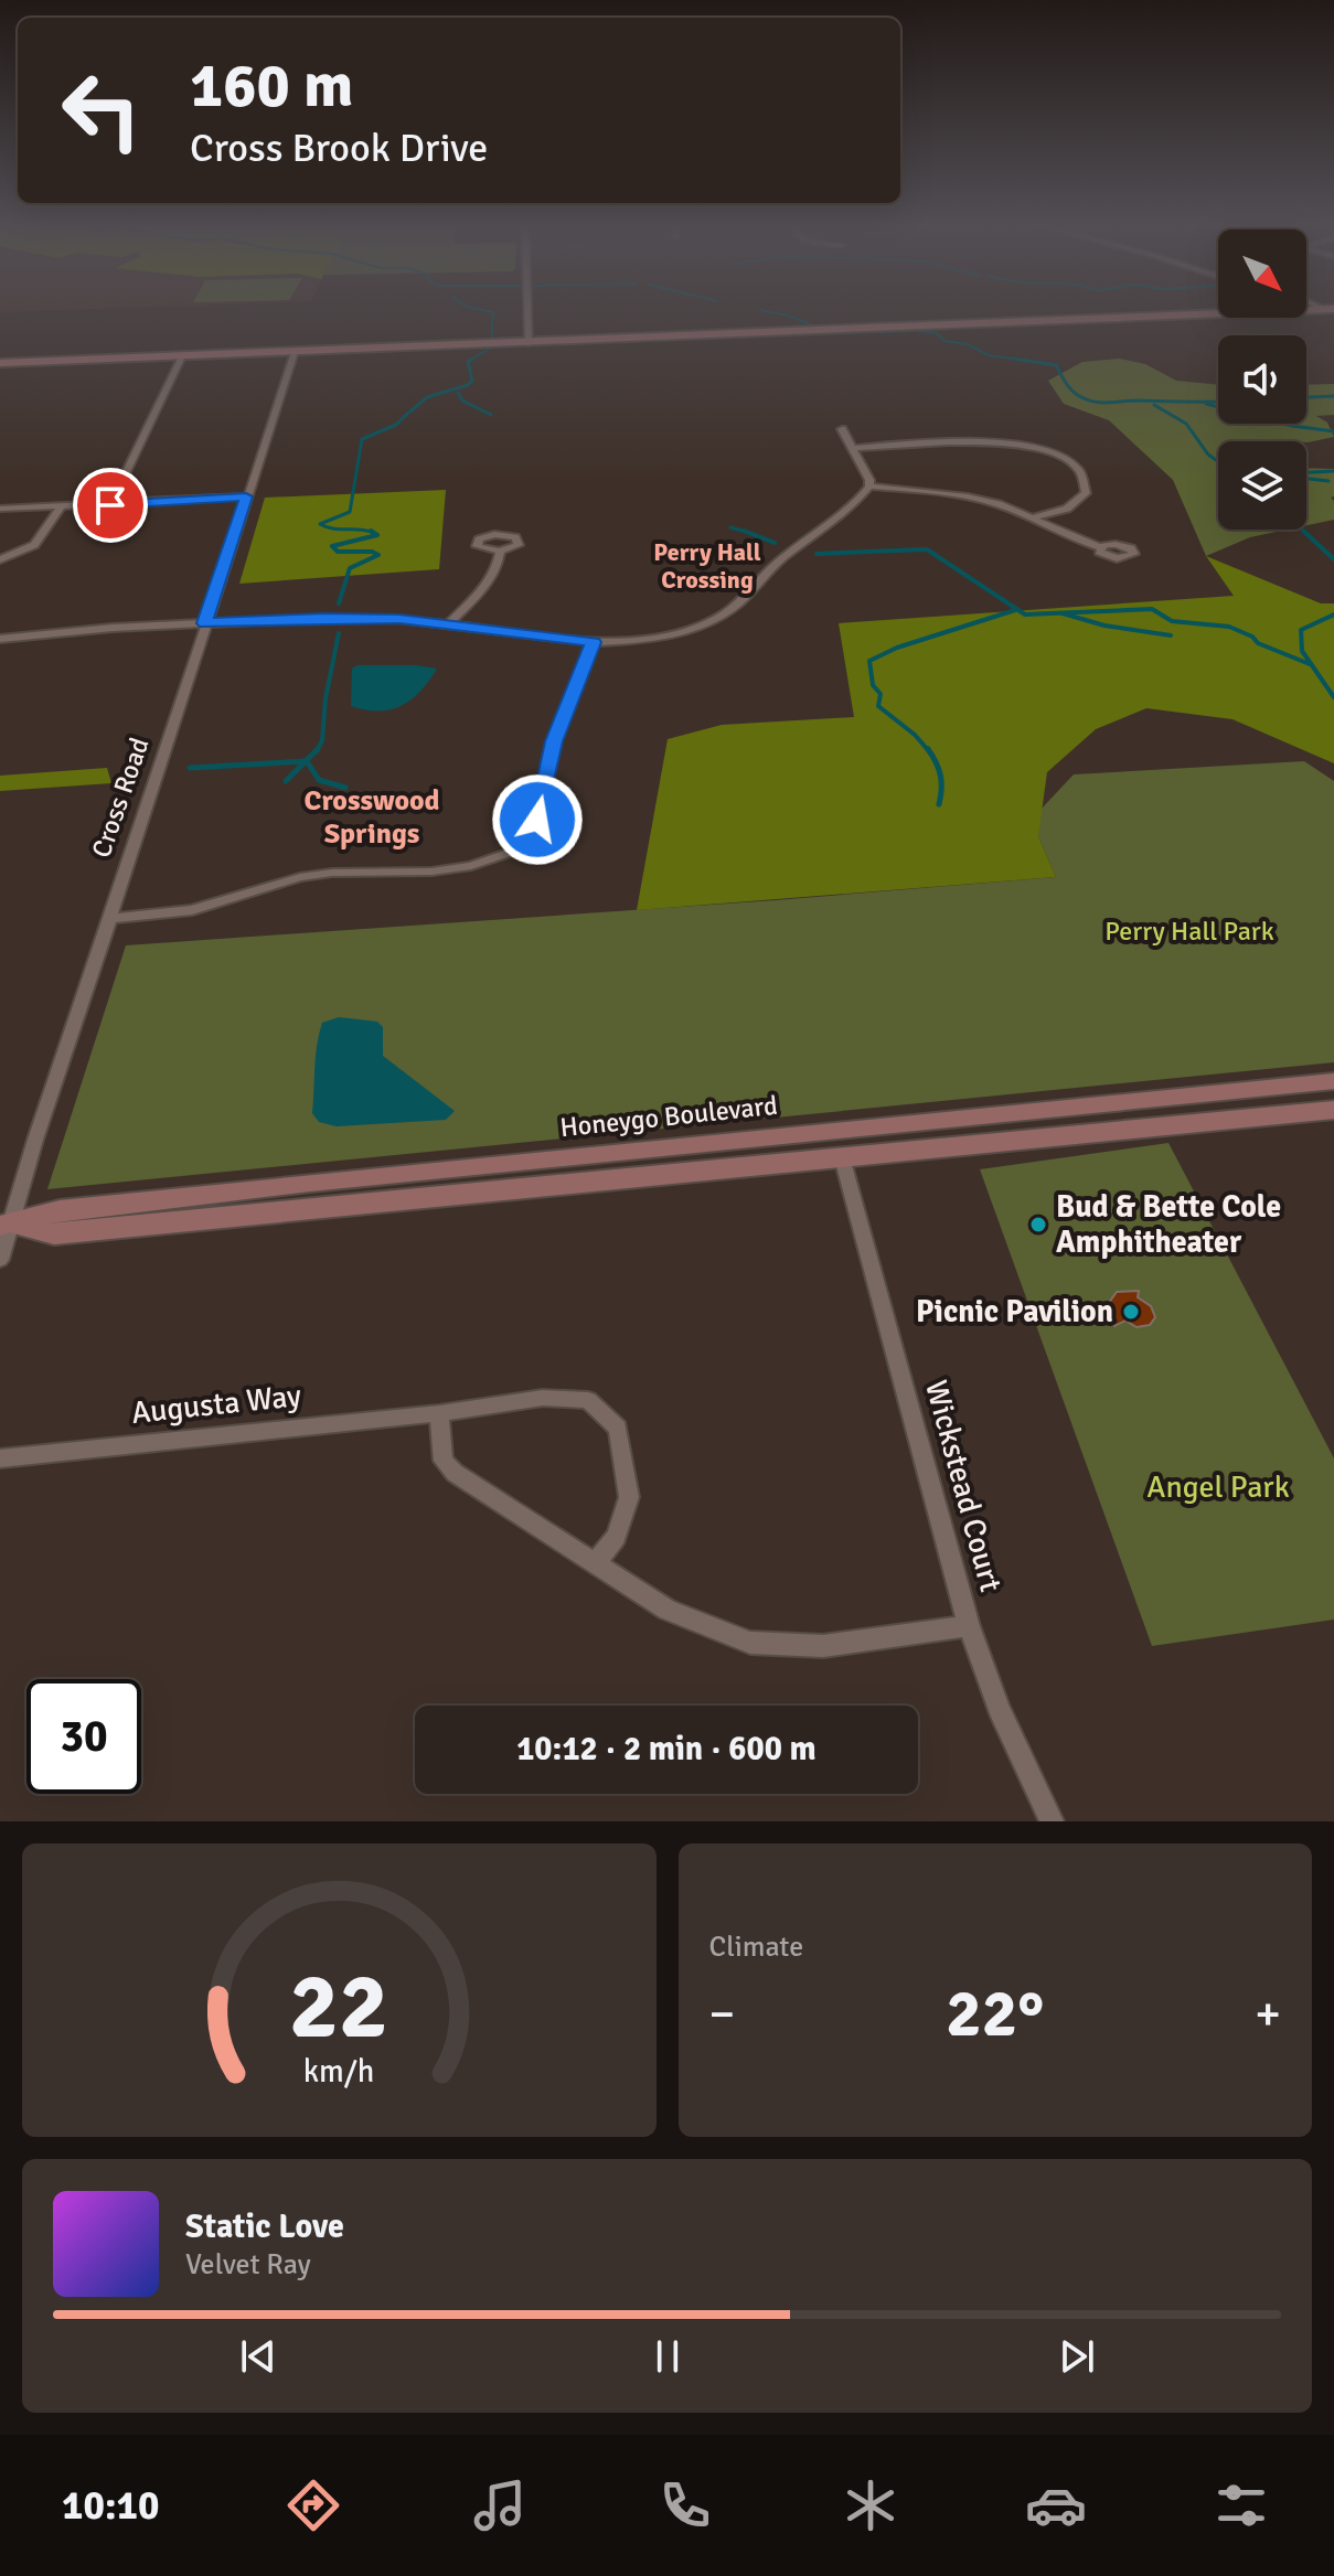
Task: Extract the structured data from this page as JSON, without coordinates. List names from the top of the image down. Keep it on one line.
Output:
{"streets":{"street":["Cross Road","Honeygo Boulevard","Augusta Way","Wickstead Court"]},"crossings":[["Cross Road","Honeygo Boulevard"]],"districts":["Perry Hall Crossing","Crosswood Springs"],"parks":["Perry Hall Park","Angel Park"],"places":["Bud & Bette Cole Amphitheater","Picnic Pavilion"],"north":"bottom right","page":{"turn":["160 m","Cross Brook Drive"],"limit":"30","trip":"10:12 · 2 min · 600 m","tile":"Climate","heat":["−","22°","+"],"song":["Static Love","Velvet Ray"],"tabs":"10:10","gauge":["22","km/h"]}}
